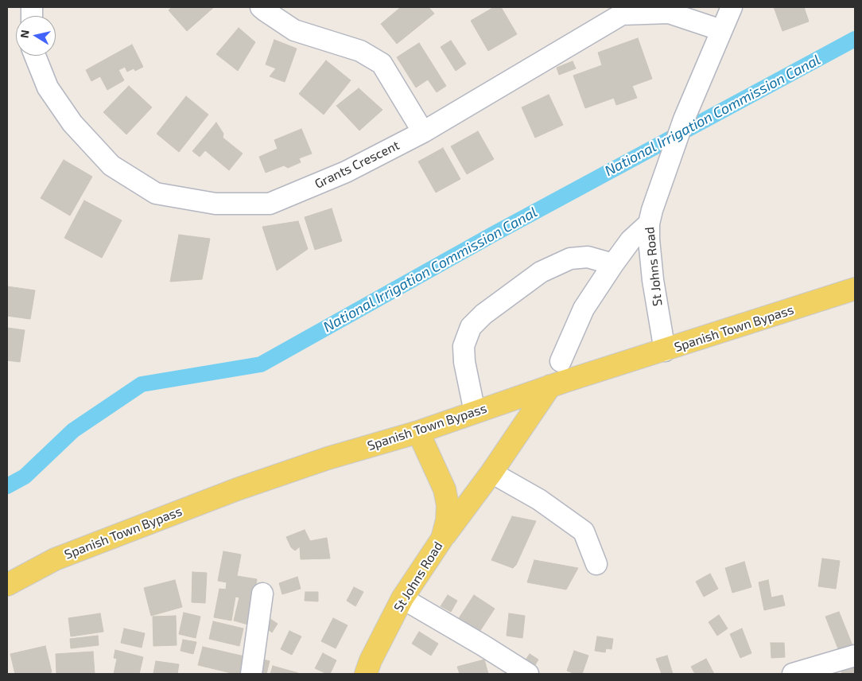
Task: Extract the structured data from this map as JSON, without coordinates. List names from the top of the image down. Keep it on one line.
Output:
{"streets":{"main road":["St Johns Road","Spanish Town Bypass"],"street":["Grants Crescent"]},"crossings":[["Grants Crescent","St Johns Road"],["St Johns Road","Spanish Town Bypass"]],"water":["National Irrigation Commission Canal"],"north":"left"}
